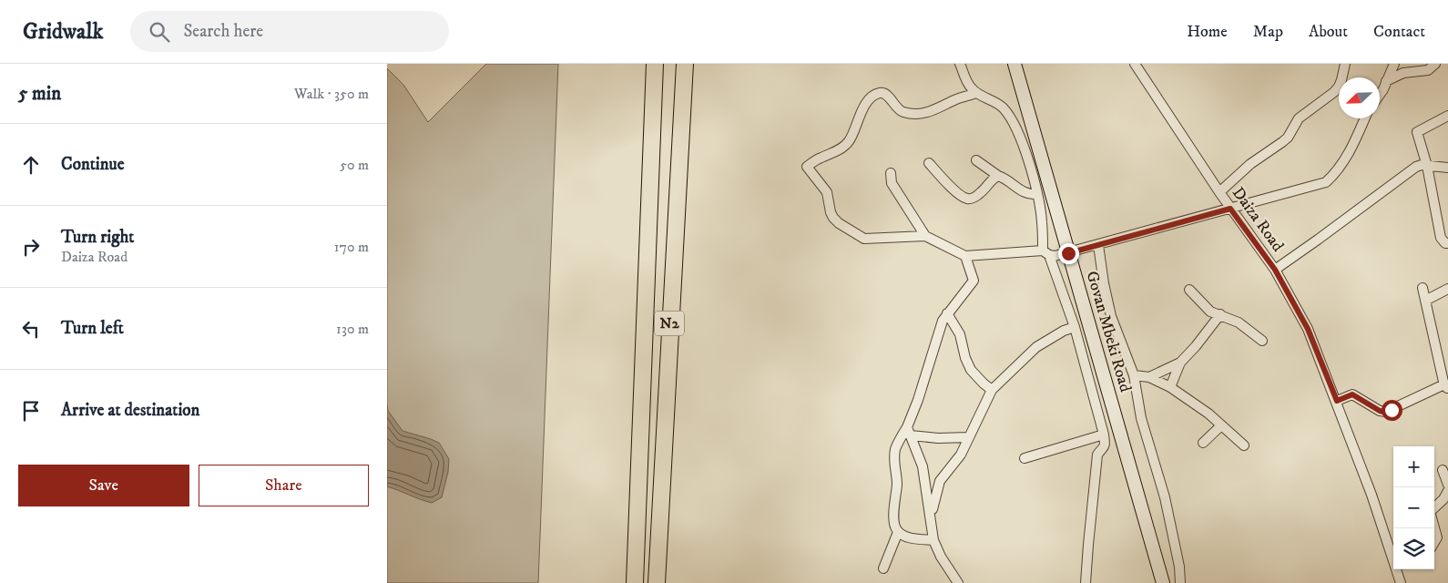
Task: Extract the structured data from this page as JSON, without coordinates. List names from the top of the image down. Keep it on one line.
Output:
{"streets":{"highway":["N2"],"main road":["Govan Mbeki Road"],"street":["Daiza Road"]},"north":"bottom left","page":{"header":"Gridwalk","search":"Search here","nav":["Home","Map","About","Contact"],"heading":["5 min","Walk · 350 m"],"list":[["Continue","50 m"],["Turn right","Daiza Road","170 m"],["Turn left","130 m"],"Arrive at destination"],"map_buttons":["+","−"],"buttons":["Save","Share"]}}
